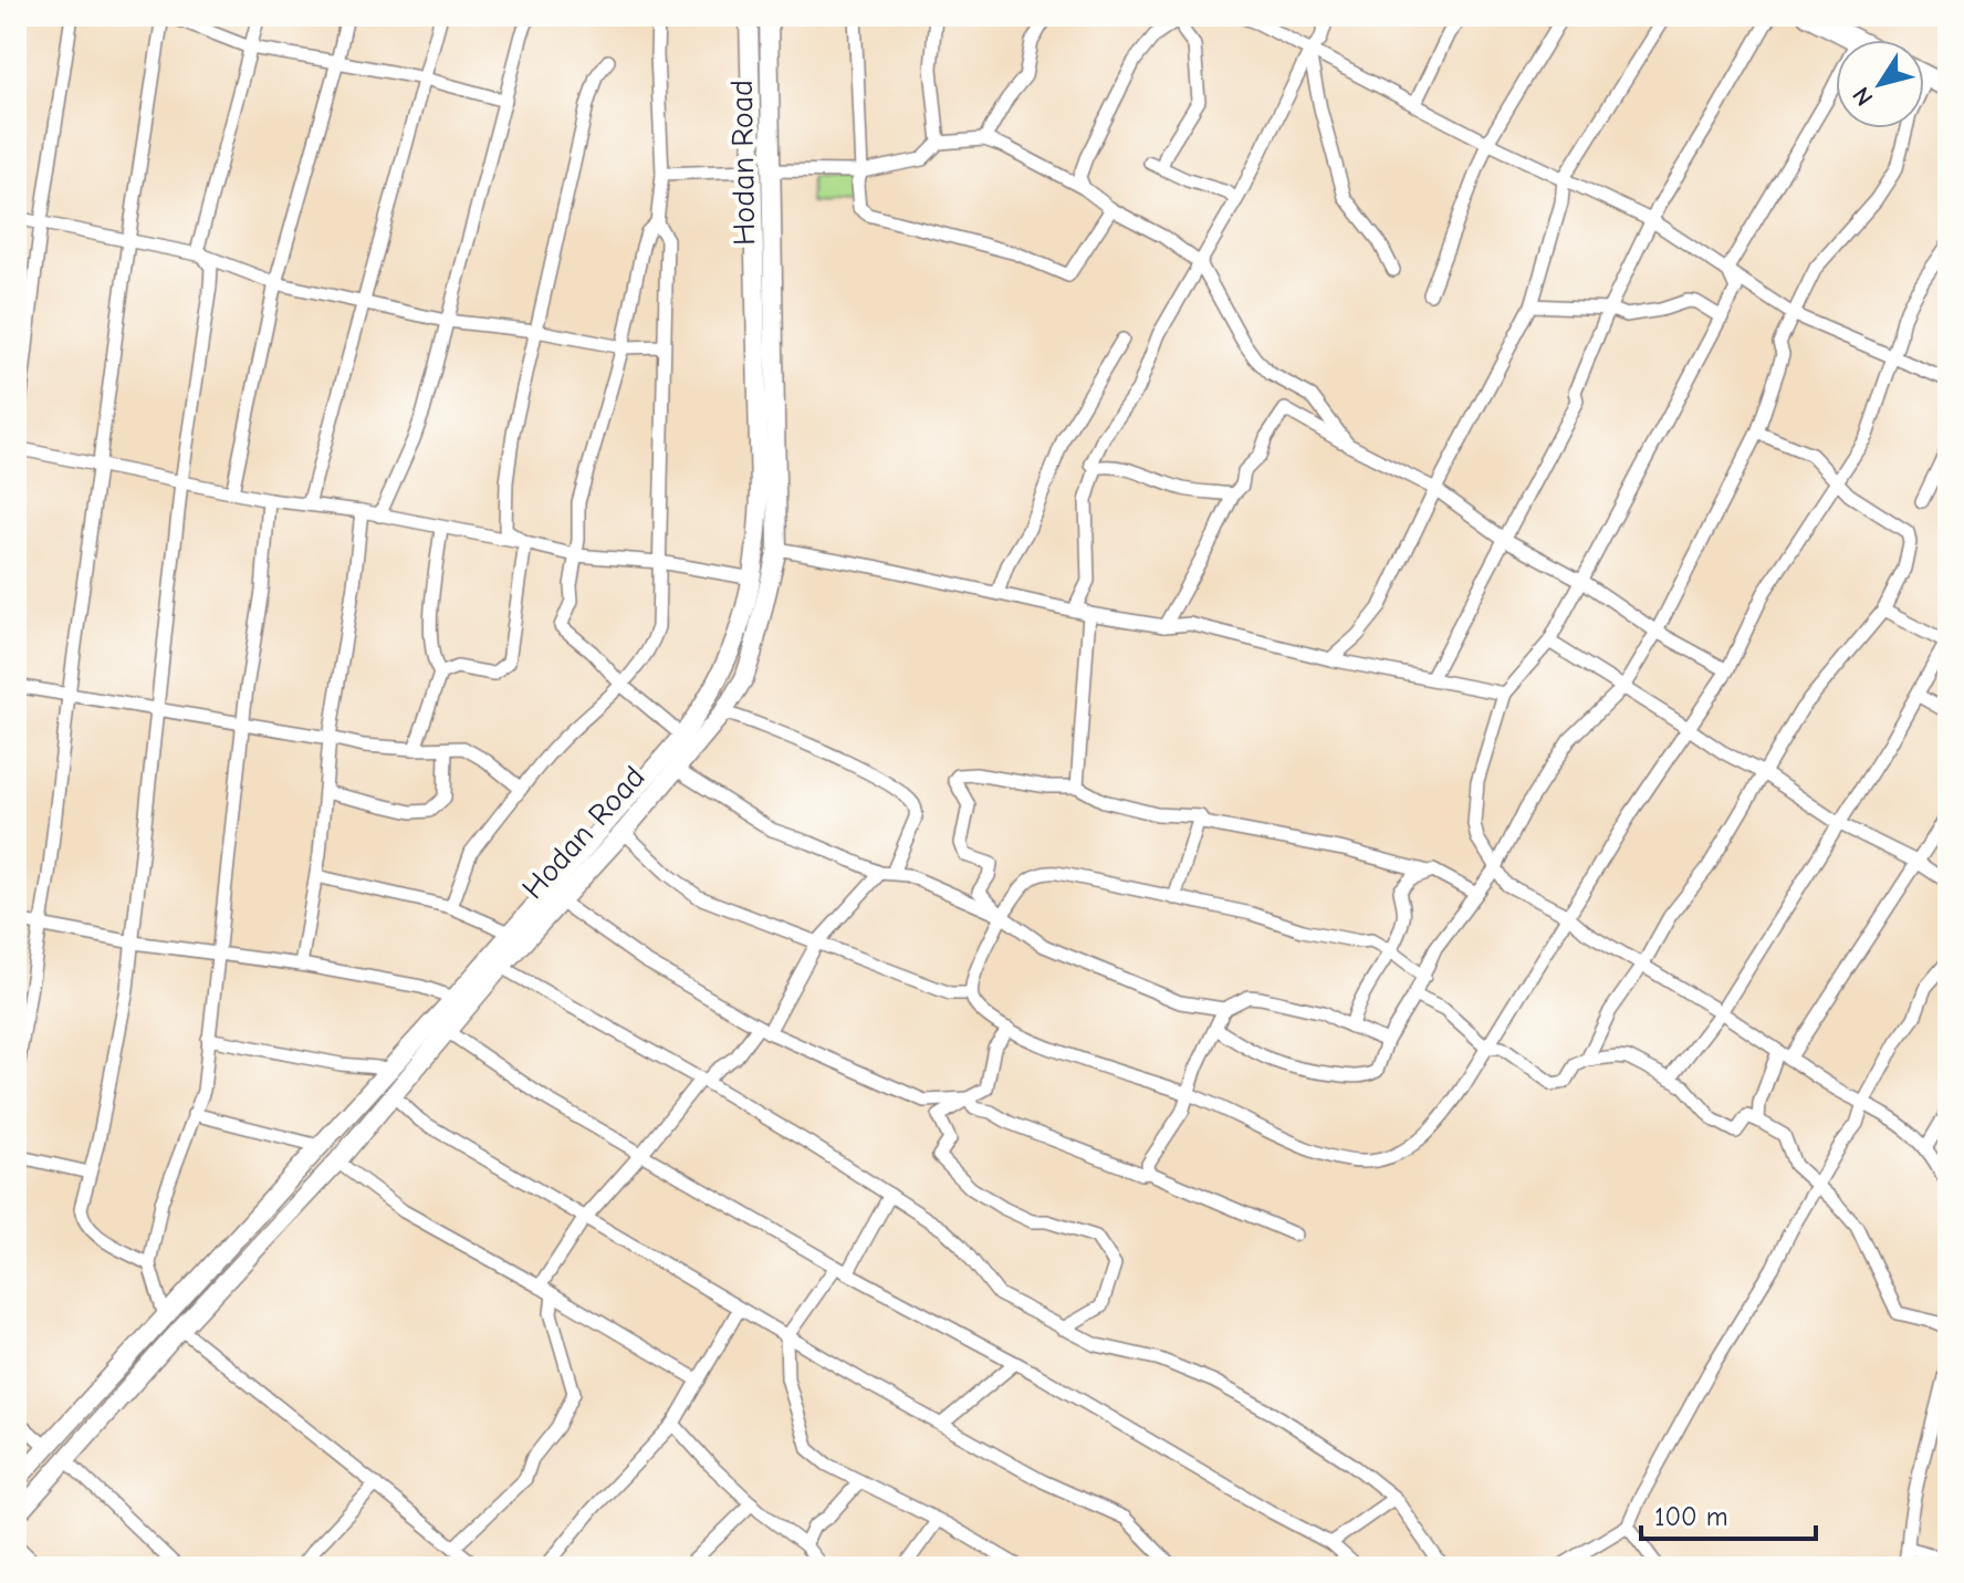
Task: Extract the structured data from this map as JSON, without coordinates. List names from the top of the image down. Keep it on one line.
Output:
{"streets":{"main road":["Hodan Road"]},"scale_bar":"100 m","north":"bottom left"}
